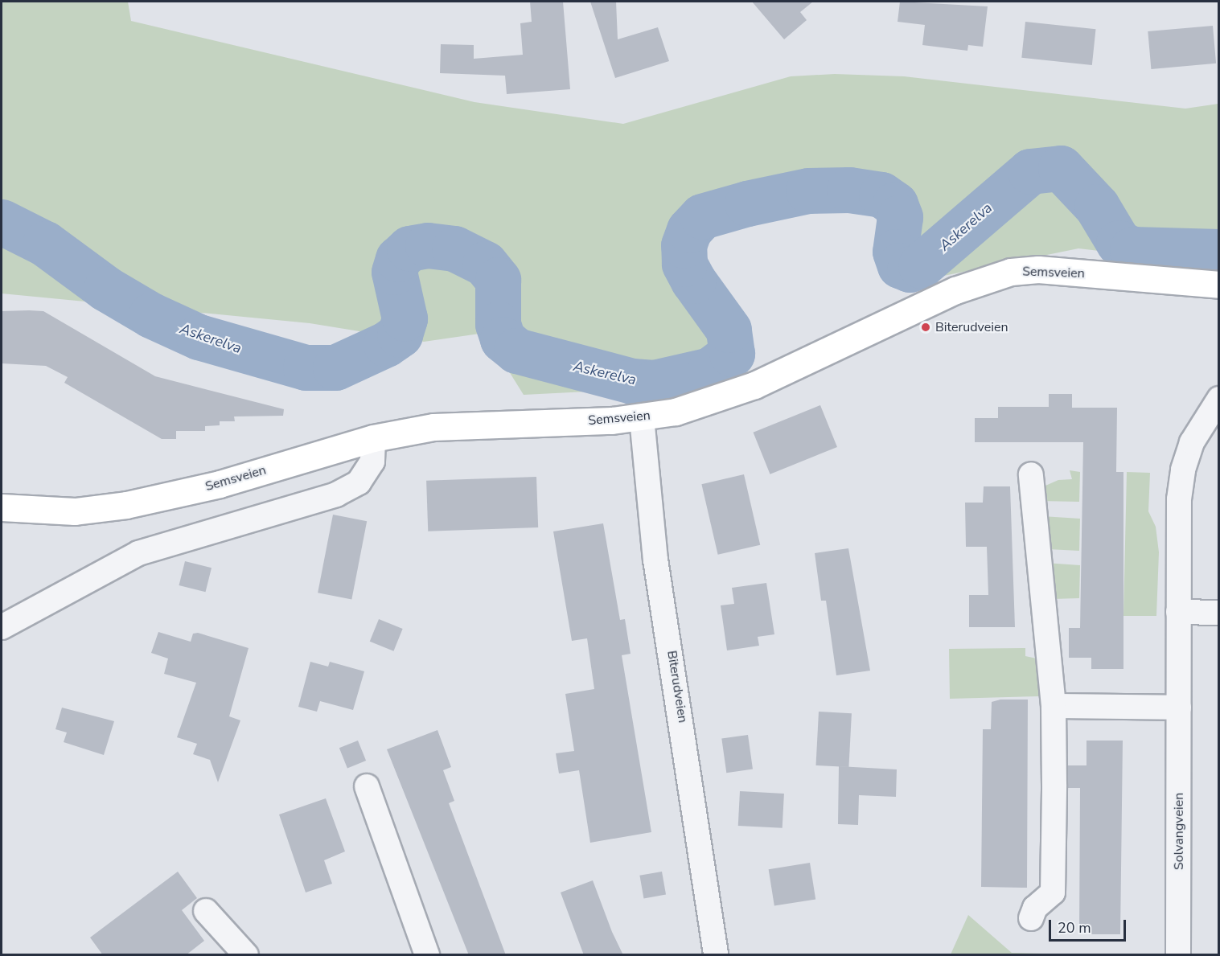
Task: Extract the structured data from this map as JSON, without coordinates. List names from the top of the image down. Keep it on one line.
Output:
{"streets":{"main road":["Semsveien"],"street":["Biterudveien","Solvangveien"]},"crossings":[["Semsveien","Biterudveien"]],"water":["Askerelva"],"places":["Biterudveien"],"scale_bar":"20 m"}
